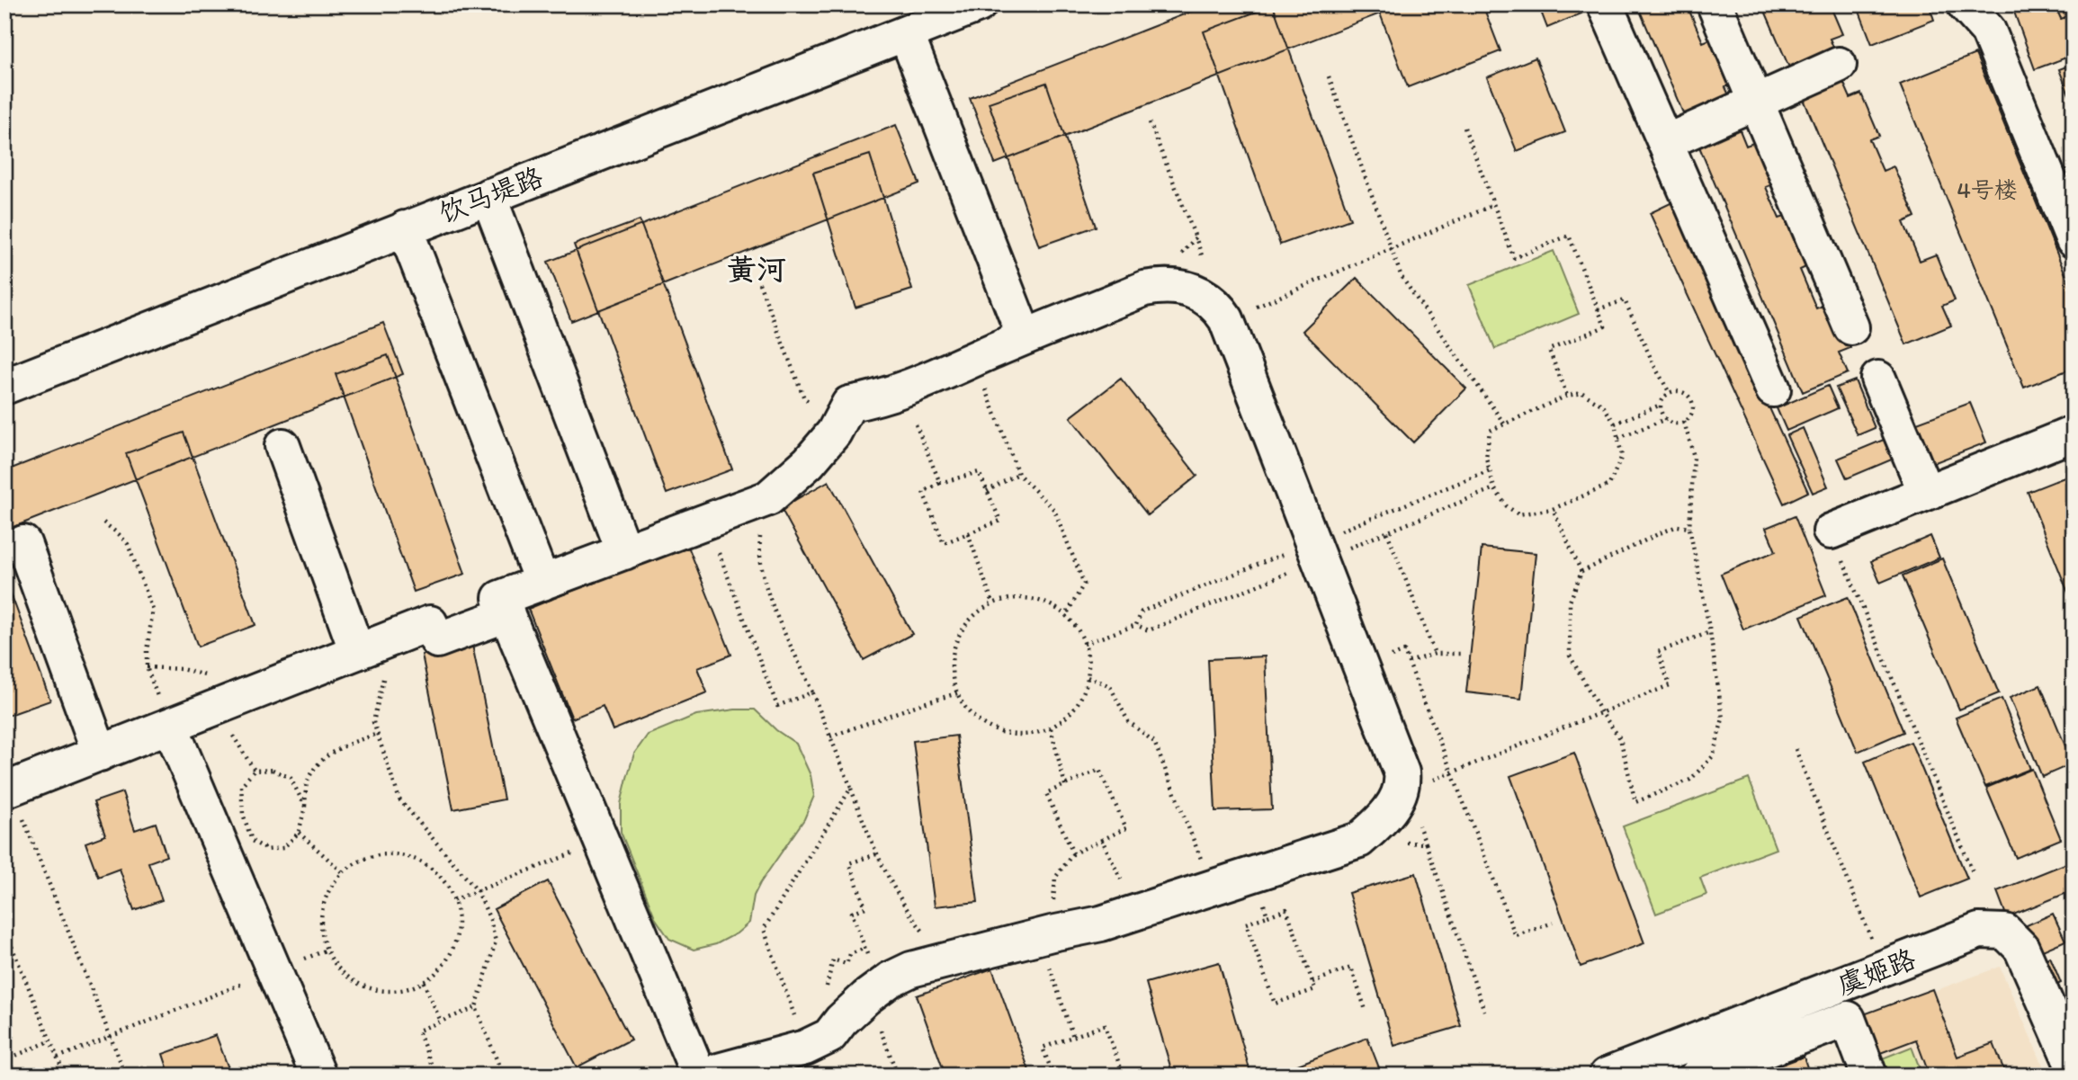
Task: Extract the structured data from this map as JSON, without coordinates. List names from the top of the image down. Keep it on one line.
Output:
{"streets":{"street":["饮马堤路","虞姬路"]},"districts":["黄河"],"house_numbers":["4号楼"]}
